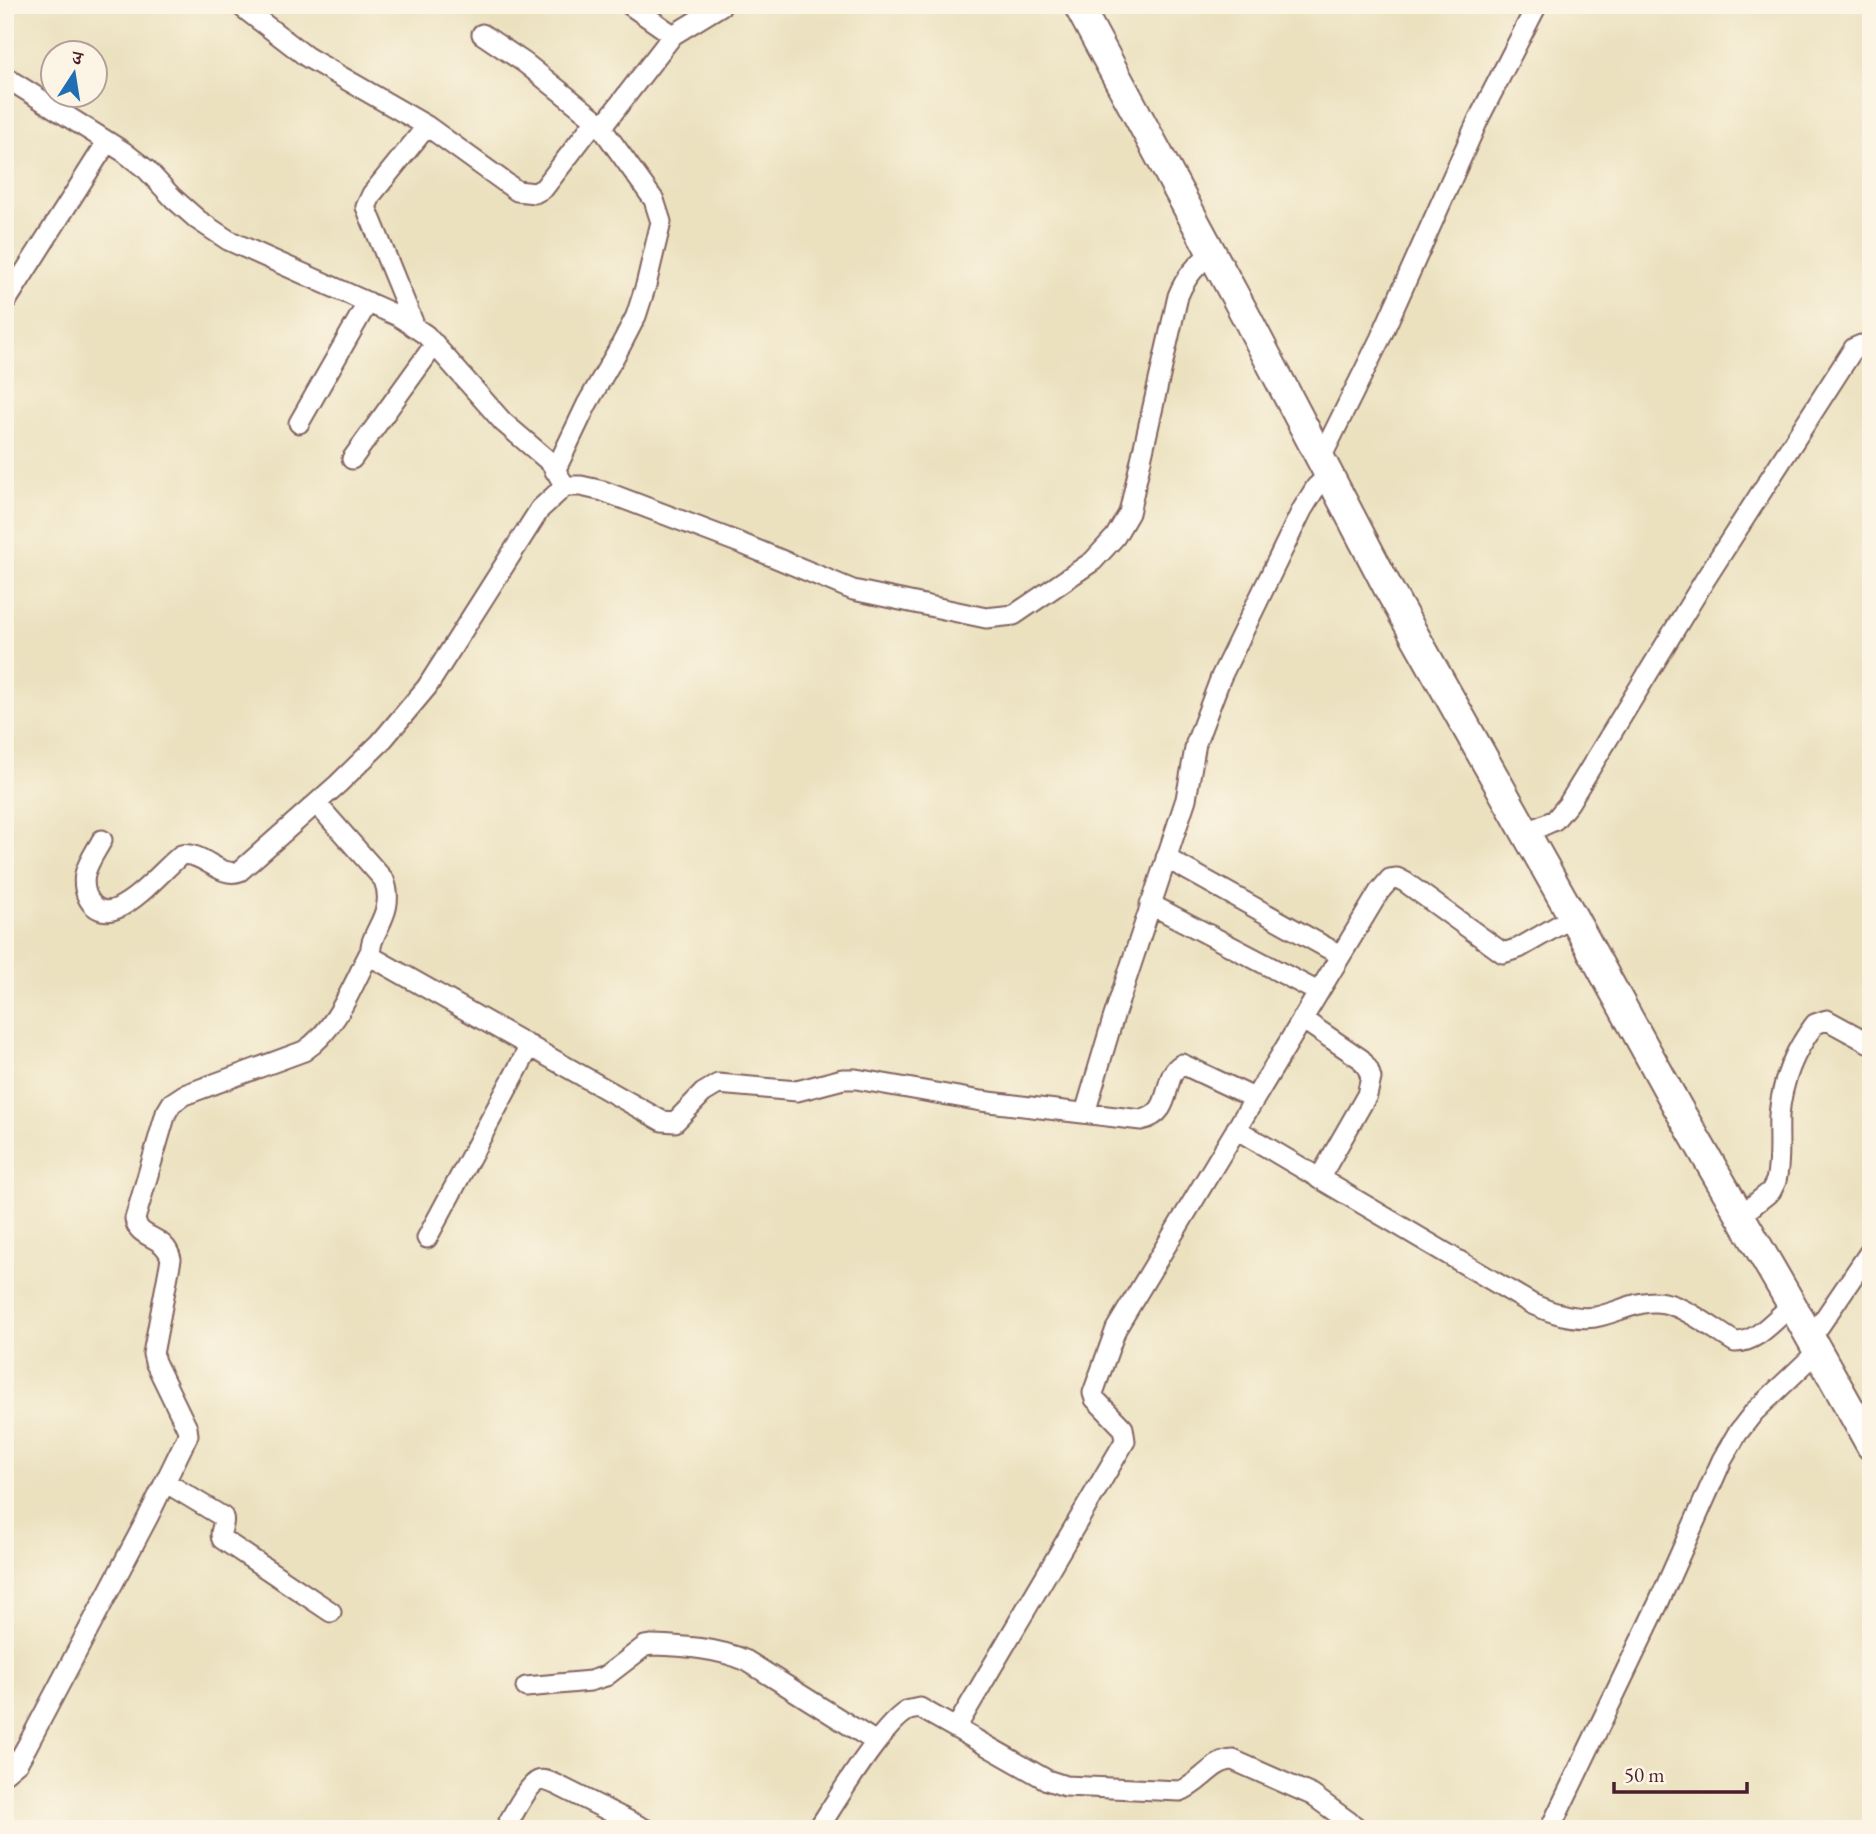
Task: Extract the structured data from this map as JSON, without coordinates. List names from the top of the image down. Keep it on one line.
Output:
{"scale_bar":"50 m","north":"top"}
